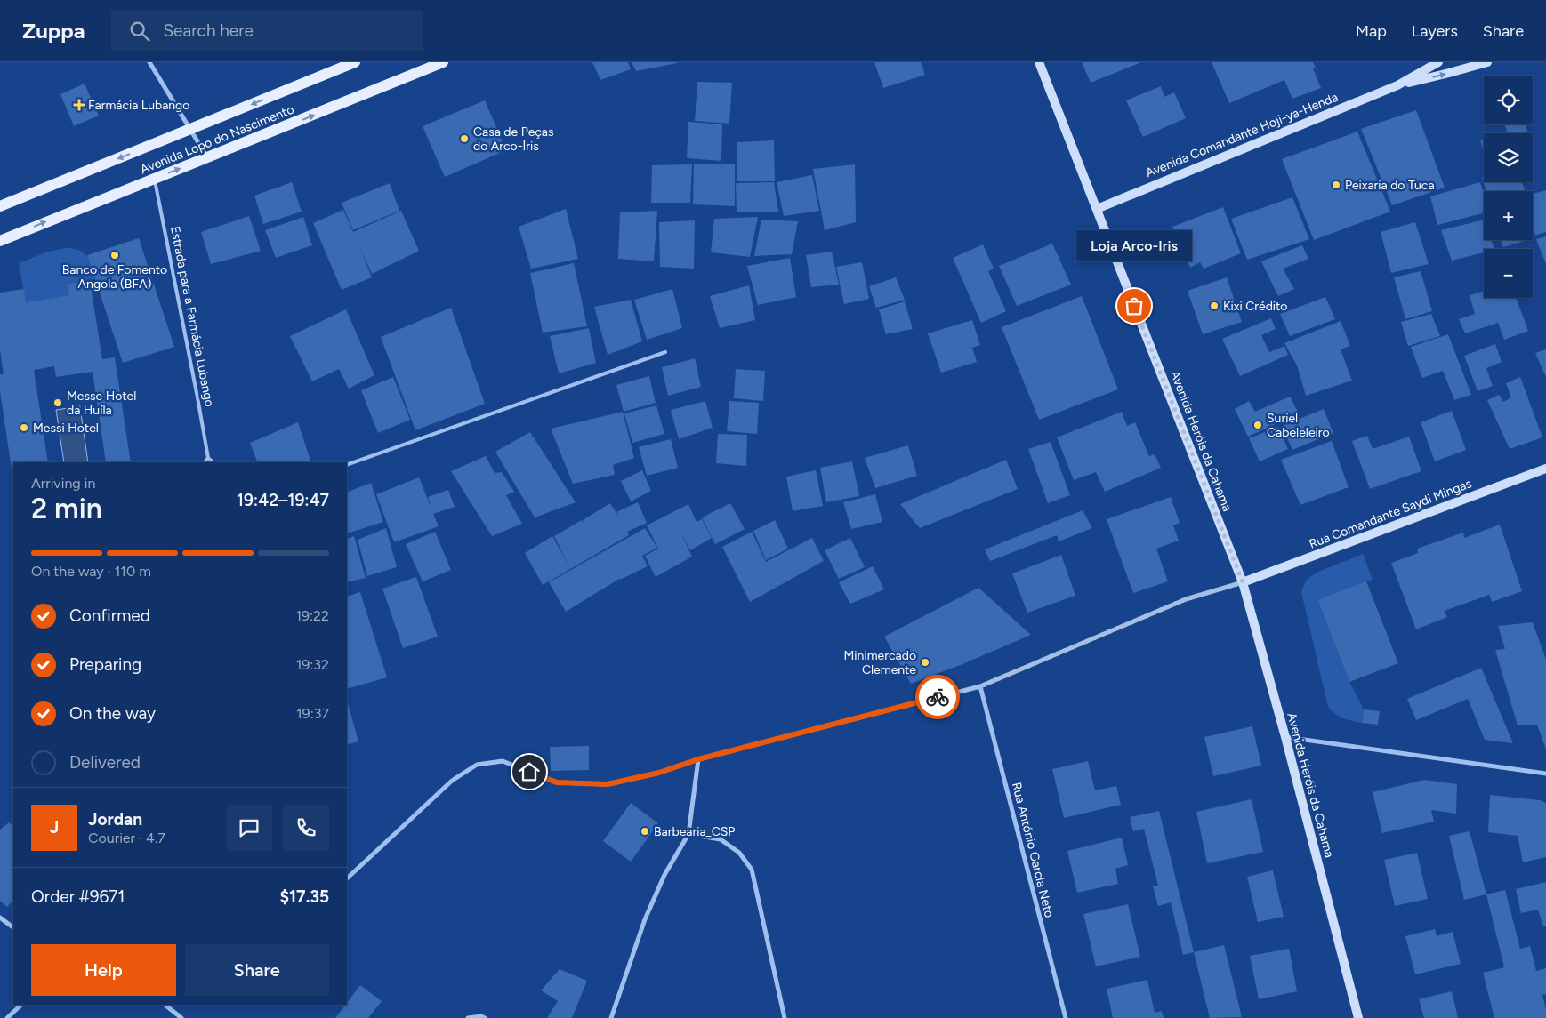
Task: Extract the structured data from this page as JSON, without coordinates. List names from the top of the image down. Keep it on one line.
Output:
{"streets":{"main road":["Avenida Lopo do Nascimento"],"street":["Avenida Comandante Hoji-ya-Henda","Avenida Heróis da Cahama","Rua Comandante Saydi Mingas","Rua António Garcia Neto"],"lane":["Estrada para a Farmácia Lubango"]},"crossings":[["Avenida Comandante Hoji-ya-Henda","Avenida Heróis da Cahama"],["Avenida Lopo do Nascimento","Estrada para a Farmácia Lubango"],["Avenida Heróis da Cahama","Rua Comandante Saydi Mingas"]],"places":{"health":["Farmácia Lubango"],"other":["Casa de Peças do Arco-Íris","Peixaria do Tuca","Banco de Fomento Angola (BFA)","Loja Arco-Iris","Kixi Crédito","Messe Hotel da Huíla","Suriel Cabeleleiro","Messi Hotel","Minimercado Clemente","Barbearia_CSP"]},"page":{"header":"Zuppa","search":"Search here","nav":["Map","Layers","Share"],"map_buttons":["+","−"],"bubble":"Loja Arco-Iris","heading":["2 min","Arriving in","19:42–19:47"],"panel":["Jordan","Courier · 4.7","Order #9671","$17.35"],"bar":"On the way · 110 m","list":[["Confirmed","19:22"],["Preparing","19:32"],["On the way","19:37"],"Delivered"],"round":"J","buttons":["Help","Share"]}}
